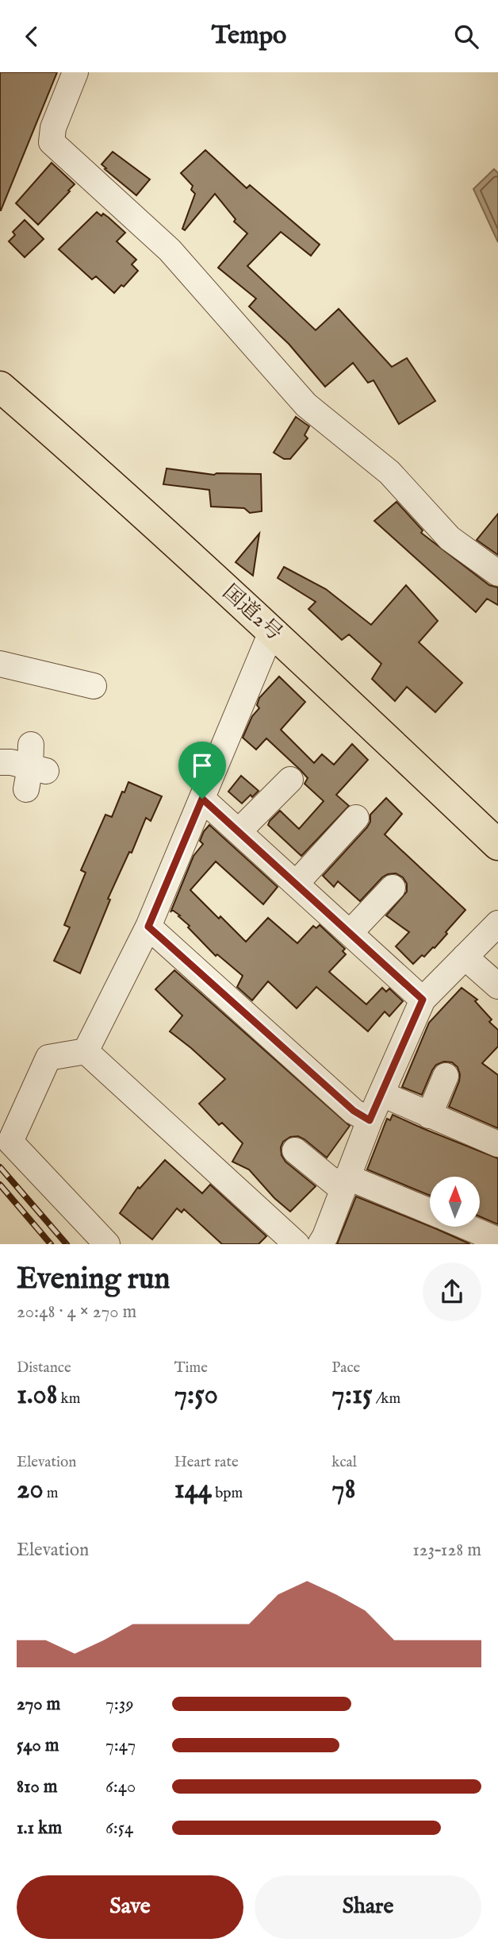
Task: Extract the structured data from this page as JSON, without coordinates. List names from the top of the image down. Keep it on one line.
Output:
{"streets":{"highway":["国道2号"]},"north":"top","page":{"header":"Tempo","heading":["Evening run","20:48 · 4 × 270 m"],"stats":[["Distance","1.08 km"],["Time","7:50"],["Pace","7:15 /km"],["Elevation","20 m"],["Heart rate","144 bpm"],["kcal","78"]],"chart":["Elevation","123–128 m"],"list":[{"name":"270 m","note":"7:39"},{"name":"540 m","note":"7:47"},{"name":"810 m","note":"6:40"},{"name":"1.1 km","note":"6:54"}],"buttons":["Save","Share"]}}
